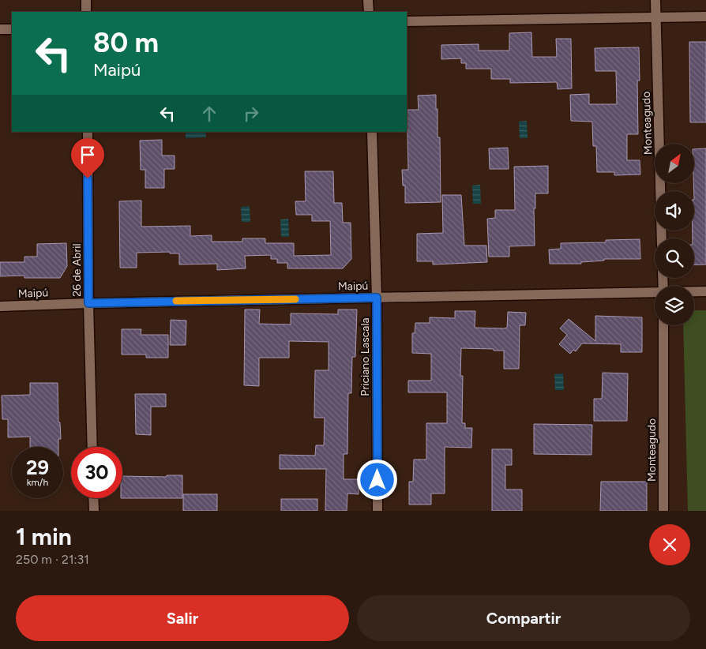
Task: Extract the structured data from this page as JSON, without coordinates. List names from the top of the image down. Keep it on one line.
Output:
{"streets":{"street":["Monteagudo","26 de Abril","Maipú","Priciano Lascala"]},"crossings":[["26 de Abril","Maipú"],["Maipú","Priciano Lascala"]],"north":"top right","page":{"turn":["80 m","Maipú"],"speed":"29 km/h","limit":"30","heading":["1 min","250 m · 21:31"],"buttons":["Salir","Compartir"]}}
